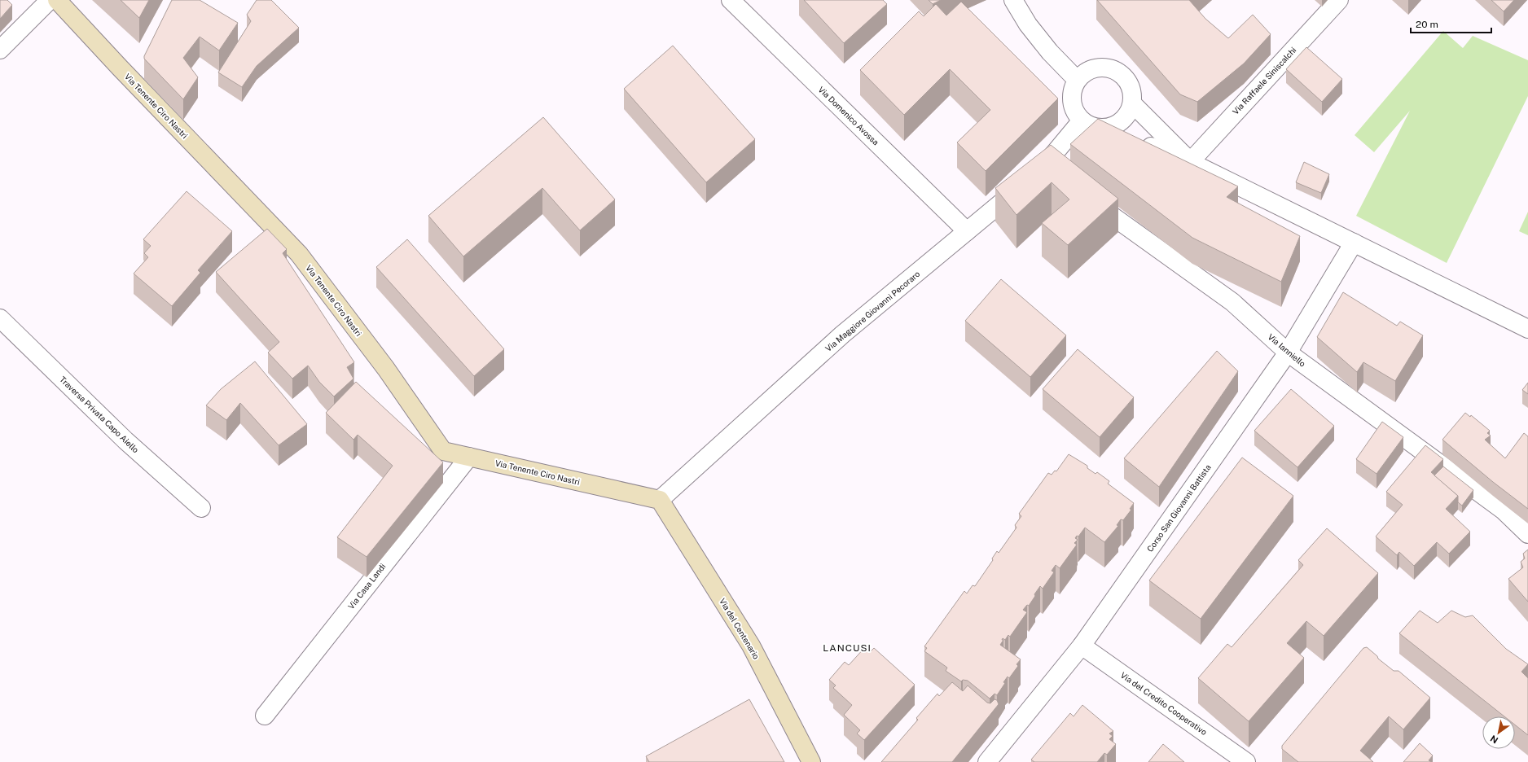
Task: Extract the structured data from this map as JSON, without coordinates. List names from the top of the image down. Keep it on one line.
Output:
{"streets":{"street":["Via Raffaele Siniscalchi","Via Tenente Ciro Nastri","Via Domenico Avossa","Via Maggiore Giovanni Pecoraro","Via Ianniello","Traversa Privata Capo Aiello","Corso San Giovanni Battista","Via Casa Landi","Via del Centenario","Via del Credito Cooperativo"]},"crossings":[["Via Tenente Ciro Nastri","Via Maggiore Giovanni Pecoraro"],["Via Tenente Ciro Nastri","Via Casa Landi"],["Via Tenente Ciro Nastri","Via del Centenario"],["Via Domenico Avossa","Via Maggiore Giovanni Pecoraro"],["Via Maggiore Giovanni Pecoraro","Via del Centenario"],["Via Ianniello","Corso San Giovanni Battista"],["Corso San Giovanni Battista","Via del Credito Cooperativo"]],"districts":["LANCUSI"],"scale_bar":"20 m","north":"bottom left"}
